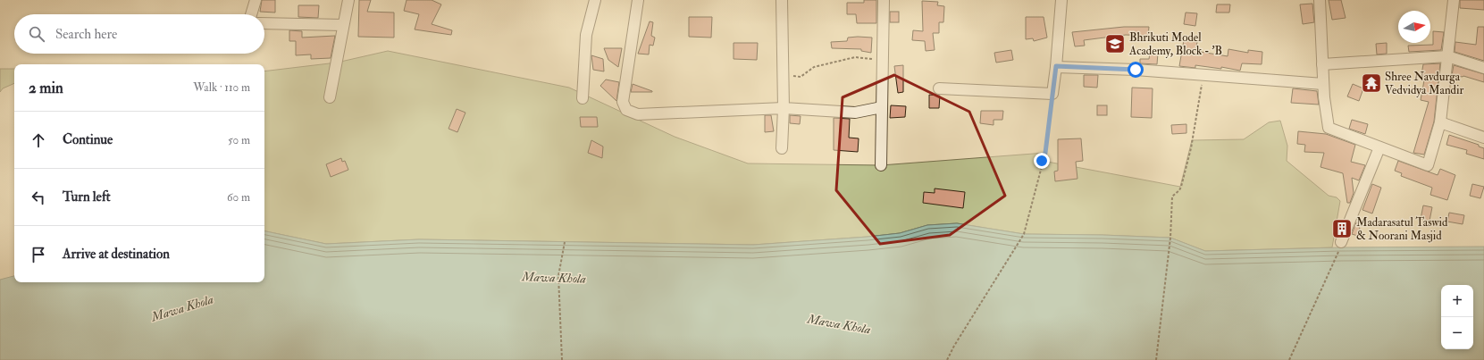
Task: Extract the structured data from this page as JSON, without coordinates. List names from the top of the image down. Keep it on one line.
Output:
{"water":["Mawa Khola"],"places":{"school or university":["Bhrikuti Model Academy, Block - 'B"],"temple":["Shree Navdurga Vedvidya Mandir"],"building":["Madarasatul Taswid & Noorani Masjid"]},"north":"right","page":{"search":"Search here","heading":["2 min","Walk · 110 m"],"list":[["Continue","50 m"],["Turn left","60 m"],"Arrive at destination"],"map_buttons":["+","−"]}}
